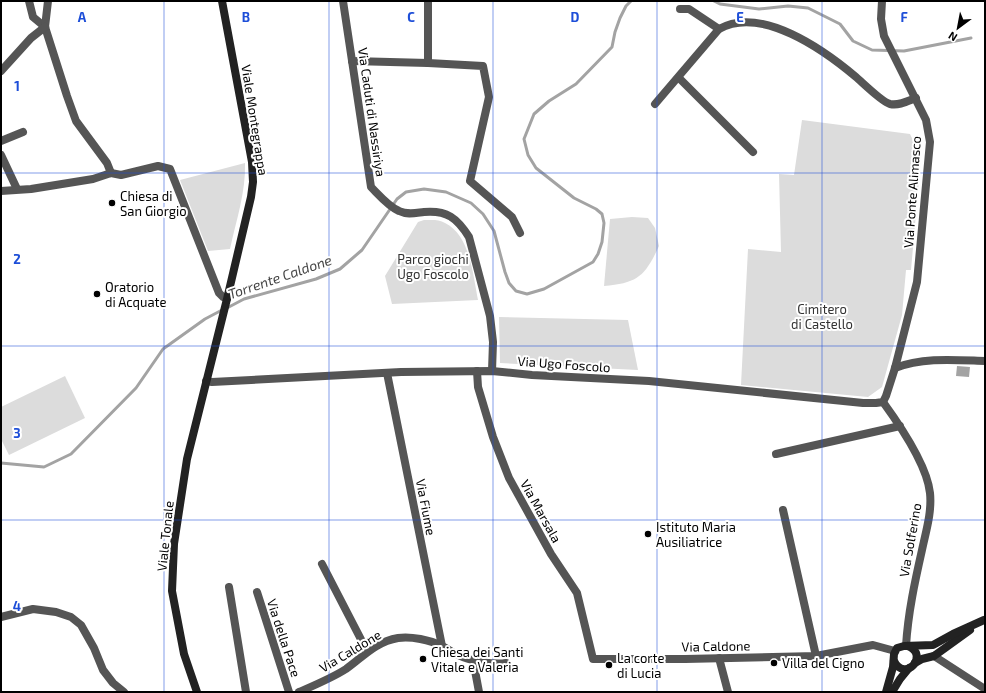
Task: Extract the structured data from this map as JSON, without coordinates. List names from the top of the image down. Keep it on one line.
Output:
{"streets":{"main road":["Viale Montegrappa","Viale Tonale"],"street":["Via Caduti di Nassiriya","Via Ponte Alimasco","Via Ugo Foscolo","Via Fiume","Via Marsala","Via Solferino","Via della Pace","Via Caldone"]},"crossings":[["Via Caduti di Nassiriya","Via Ugo Foscolo"],["Viale Montegrappa","Via Ugo Foscolo"],["Viale Montegrappa","Viale Tonale"],["Via Ugo Foscolo","Via Fiume"],["Via Ugo Foscolo","Via Marsala"],["Via Ugo Foscolo","Viale Tonale"],["Via Ugo Foscolo","Via Solferino"],["Via Fiume","Via Caldone"],["Via Marsala","Via Caldone"],["Via Solferino","Via Caldone"]],"water":["Torrente Caldone"],"parks":["Parco giochi Ugo Foscolo","Cimitero di Castello"],"places":["Chiesa di San Giorgio","Oratorio di Acquate","Istituto Maria Ausiliatrice","Chiesa dei Santi Vitale e Valeria","Villa del Cigno","La corte di Lucia"],"north":"bottom left","grid":{"columns":["A","B","C","D","E","F"],"rows":["1","2","3","4"]}}
